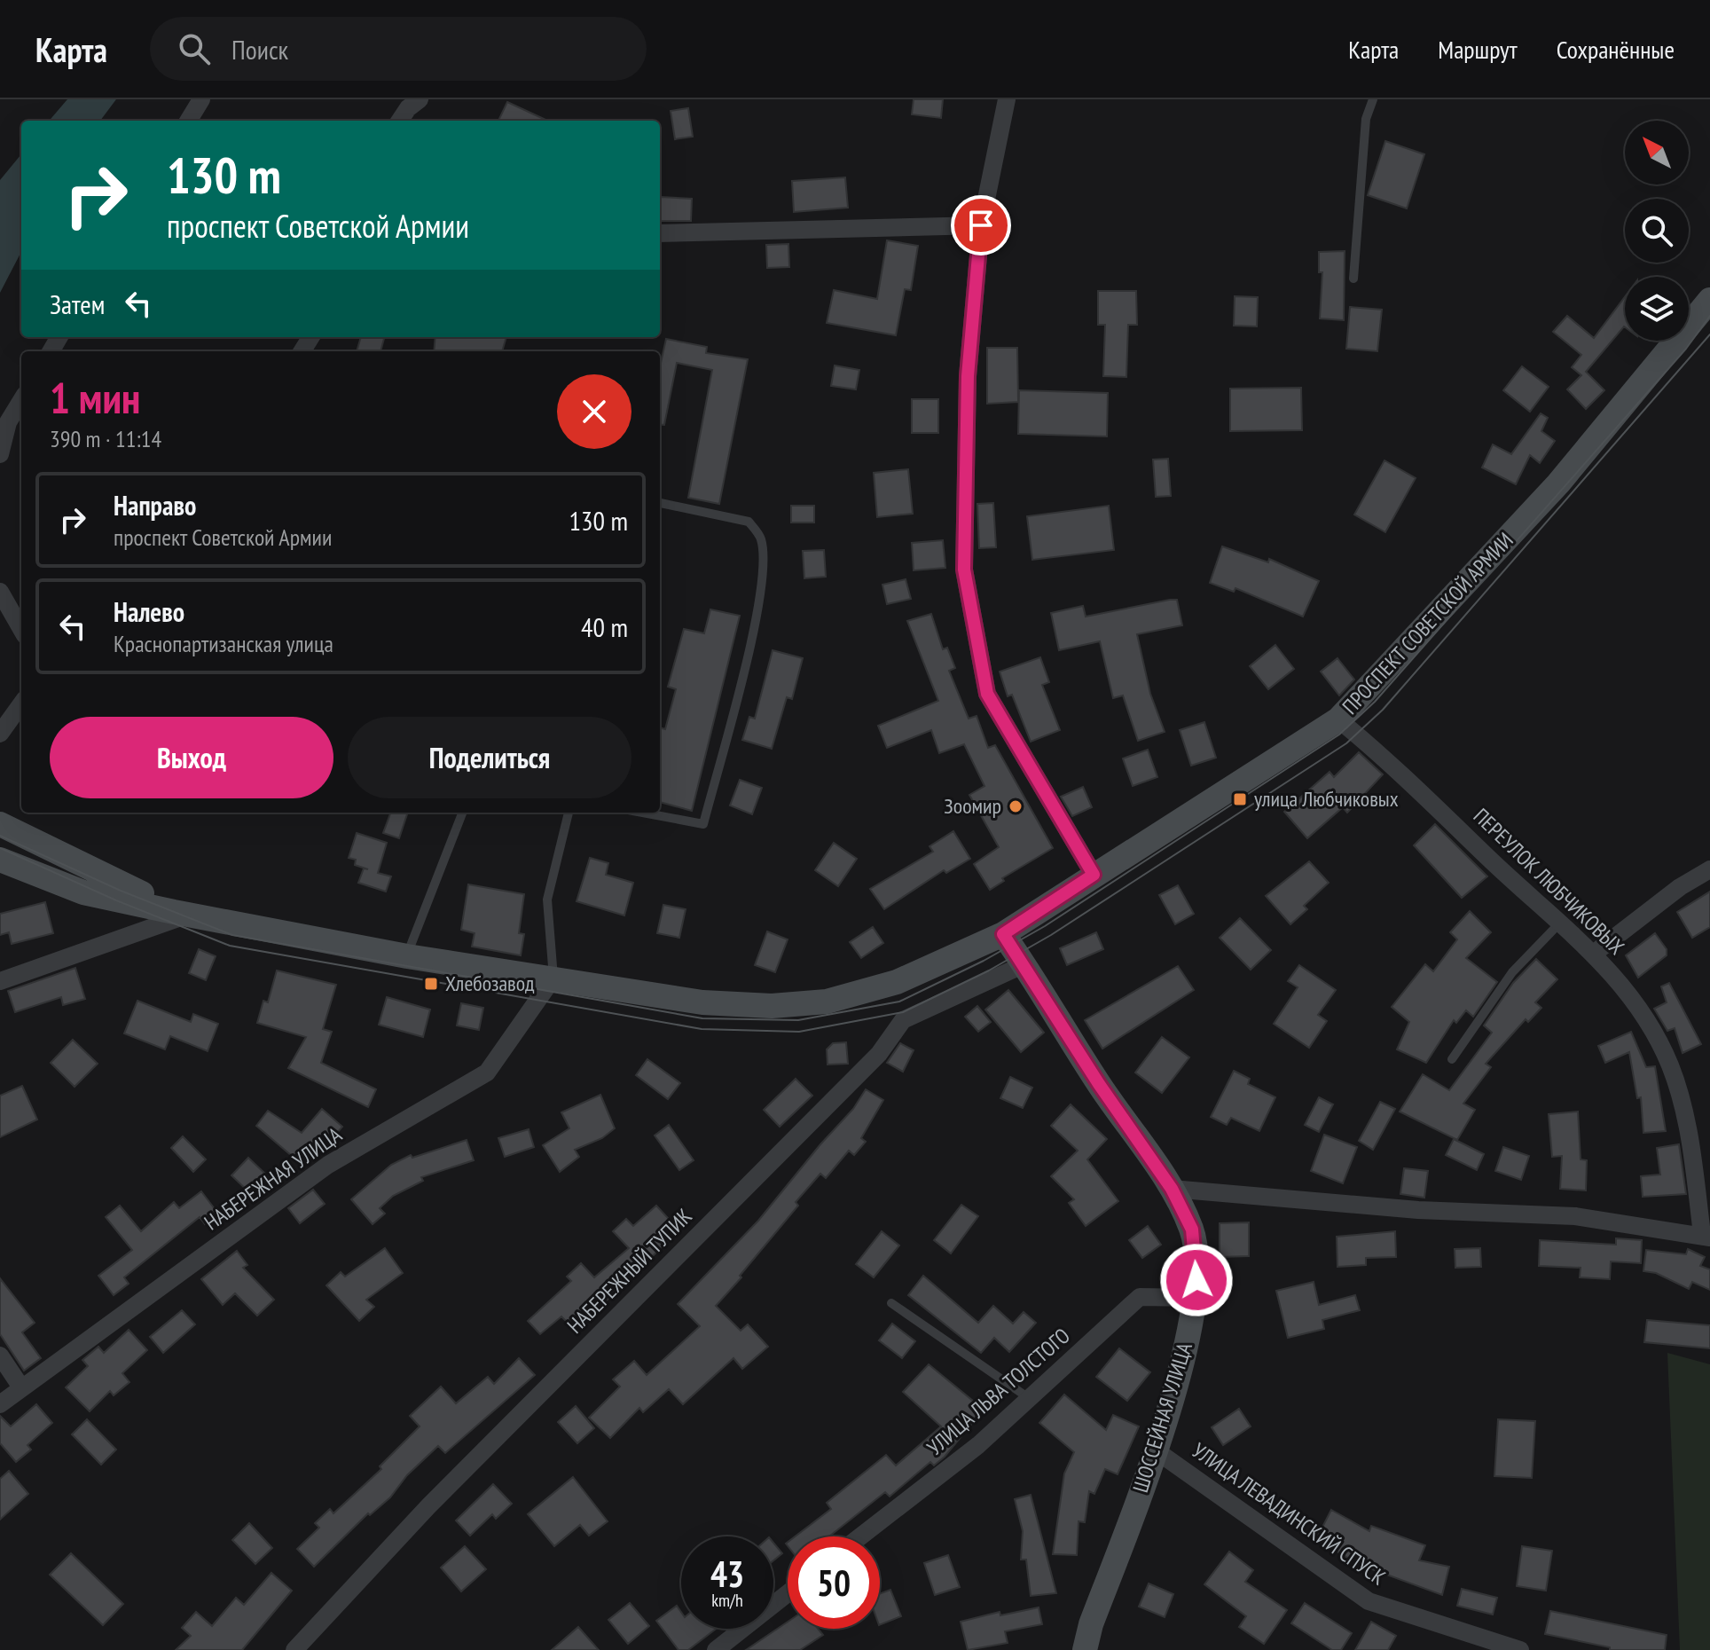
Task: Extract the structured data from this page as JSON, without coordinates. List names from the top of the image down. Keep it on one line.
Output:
{"streets":{"main road":["ПРОСПЕКТ СОВЕТСКОЙ АРМИИ","ШОССЕЙНАЯ УЛИЦА"],"street":["ПЕРЕУЛОК ЛЮБЧИКОВЫХ","НАБЕРЕЖНАЯ УЛИЦА","НАБЕРЕЖНЫЙ ТУПИК","УЛИЦА ЛЬВА ТОЛСТОГО","УЛИЦА ЛЕВАДИНСКИЙ СПУСК"]},"crossings":[["ПРОСПЕКТ СОВЕТСКОЙ АРМИИ","ПЕРЕУЛОК ЛЮБЧИКОВЫХ"],["ПРОСПЕКТ СОВЕТСКОЙ АРМИИ","НАБЕРЕЖНАЯ УЛИЦА"],["ПРОСПЕКТ СОВЕТСКОЙ АРМИИ","ШОССЕЙНАЯ УЛИЦА"],["НАБЕРЕЖНЫЙ ТУПИК","ШОССЕЙНАЯ УЛИЦА"],["УЛИЦА ЛЬВА ТОЛСТОГО","ШОССЕЙНАЯ УЛИЦА"],["ШОССЕЙНАЯ УЛИЦА","УЛИЦА ЛЕВАДИНСКИЙ СПУСК"]],"places":{"transit":["улица Любчиковых","Хлебозавод"],"other":["Зоомир"]},"north":"top left","page":{"header":"Карта","search":"Поиск","nav":["Карта","Маршрут","Сохранённые"],"turn":["130 m","проспект Советской Армии"],"then":"Затем","heading":["1 мин","390 m · 11:14"],"list":[{"name":"Направо","note":"проспект Советской Армии","value":"130 m"},{"name":"Налево","note":"Краснопартизанская улица","value":"40 m"}],"buttons":["Выход","Поделиться"],"speed":"43 km/h","limit":"50"}}
